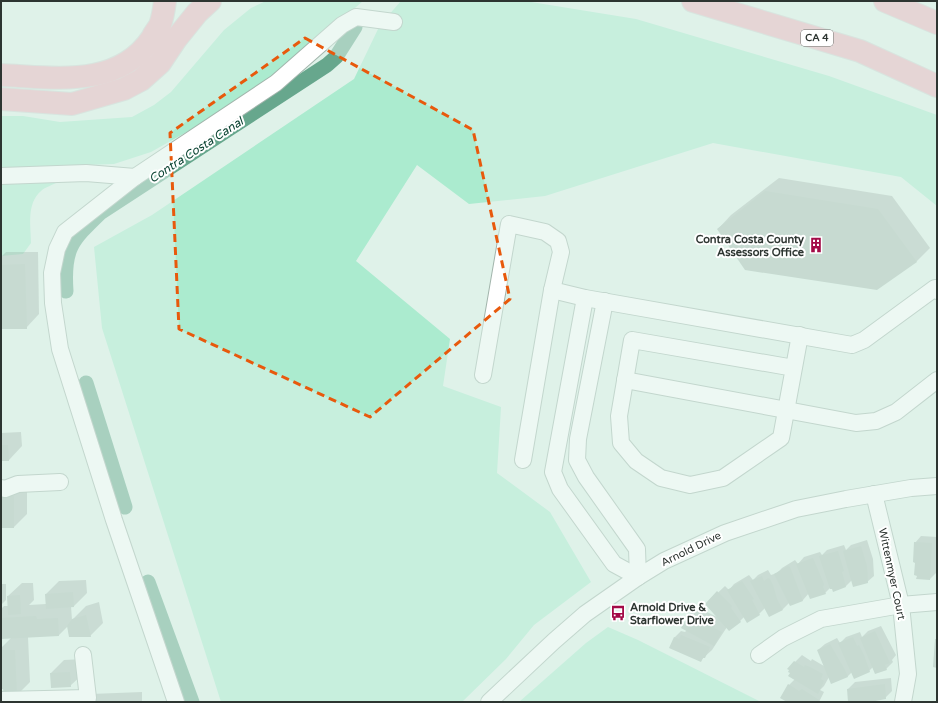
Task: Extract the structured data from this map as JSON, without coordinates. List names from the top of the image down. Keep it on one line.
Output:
{"streets":{"highway":["CA 4"],"street":["Arnold Drive","Wittenmyer Court"]},"crossings":[["Arnold Drive","Wittenmyer Court"]],"water":["Contra Costa Canal"],"places":{"building":["Contra Costa County Assessors Office"],"bus stop":["Arnold Drive & Starflower Drive"]}}
